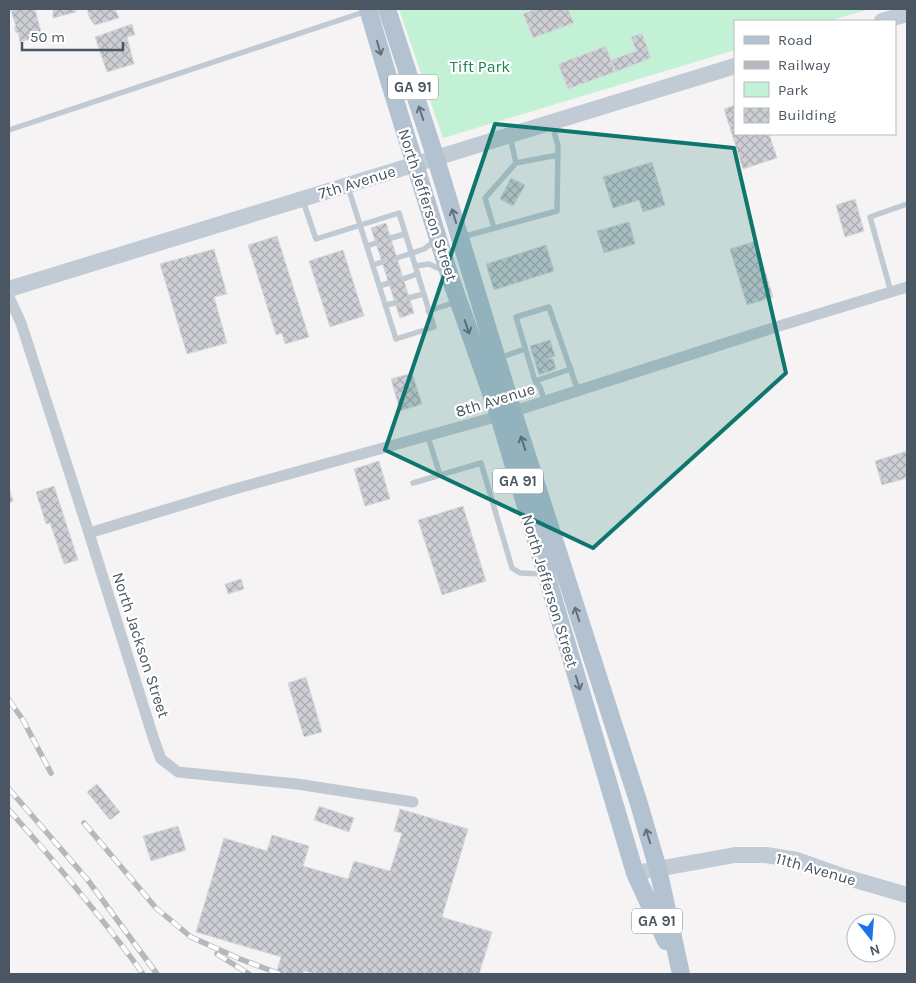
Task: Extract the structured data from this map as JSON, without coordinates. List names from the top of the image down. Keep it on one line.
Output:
{"streets":{"main road":["GA 91","North Jefferson Street"],"street":["7th Avenue","8th Avenue","North Jackson Street","11th Avenue"]},"crossings":[["7th Avenue","North Jefferson Street"],["North Jefferson Street","8th Avenue"],["North Jefferson Street","11th Avenue"],["8th Avenue","North Jackson Street"]],"parks":["Tift Park"],"legend":["Road","Railway","Park","Building"],"scale_bar":"50 m","north":"bottom"}
